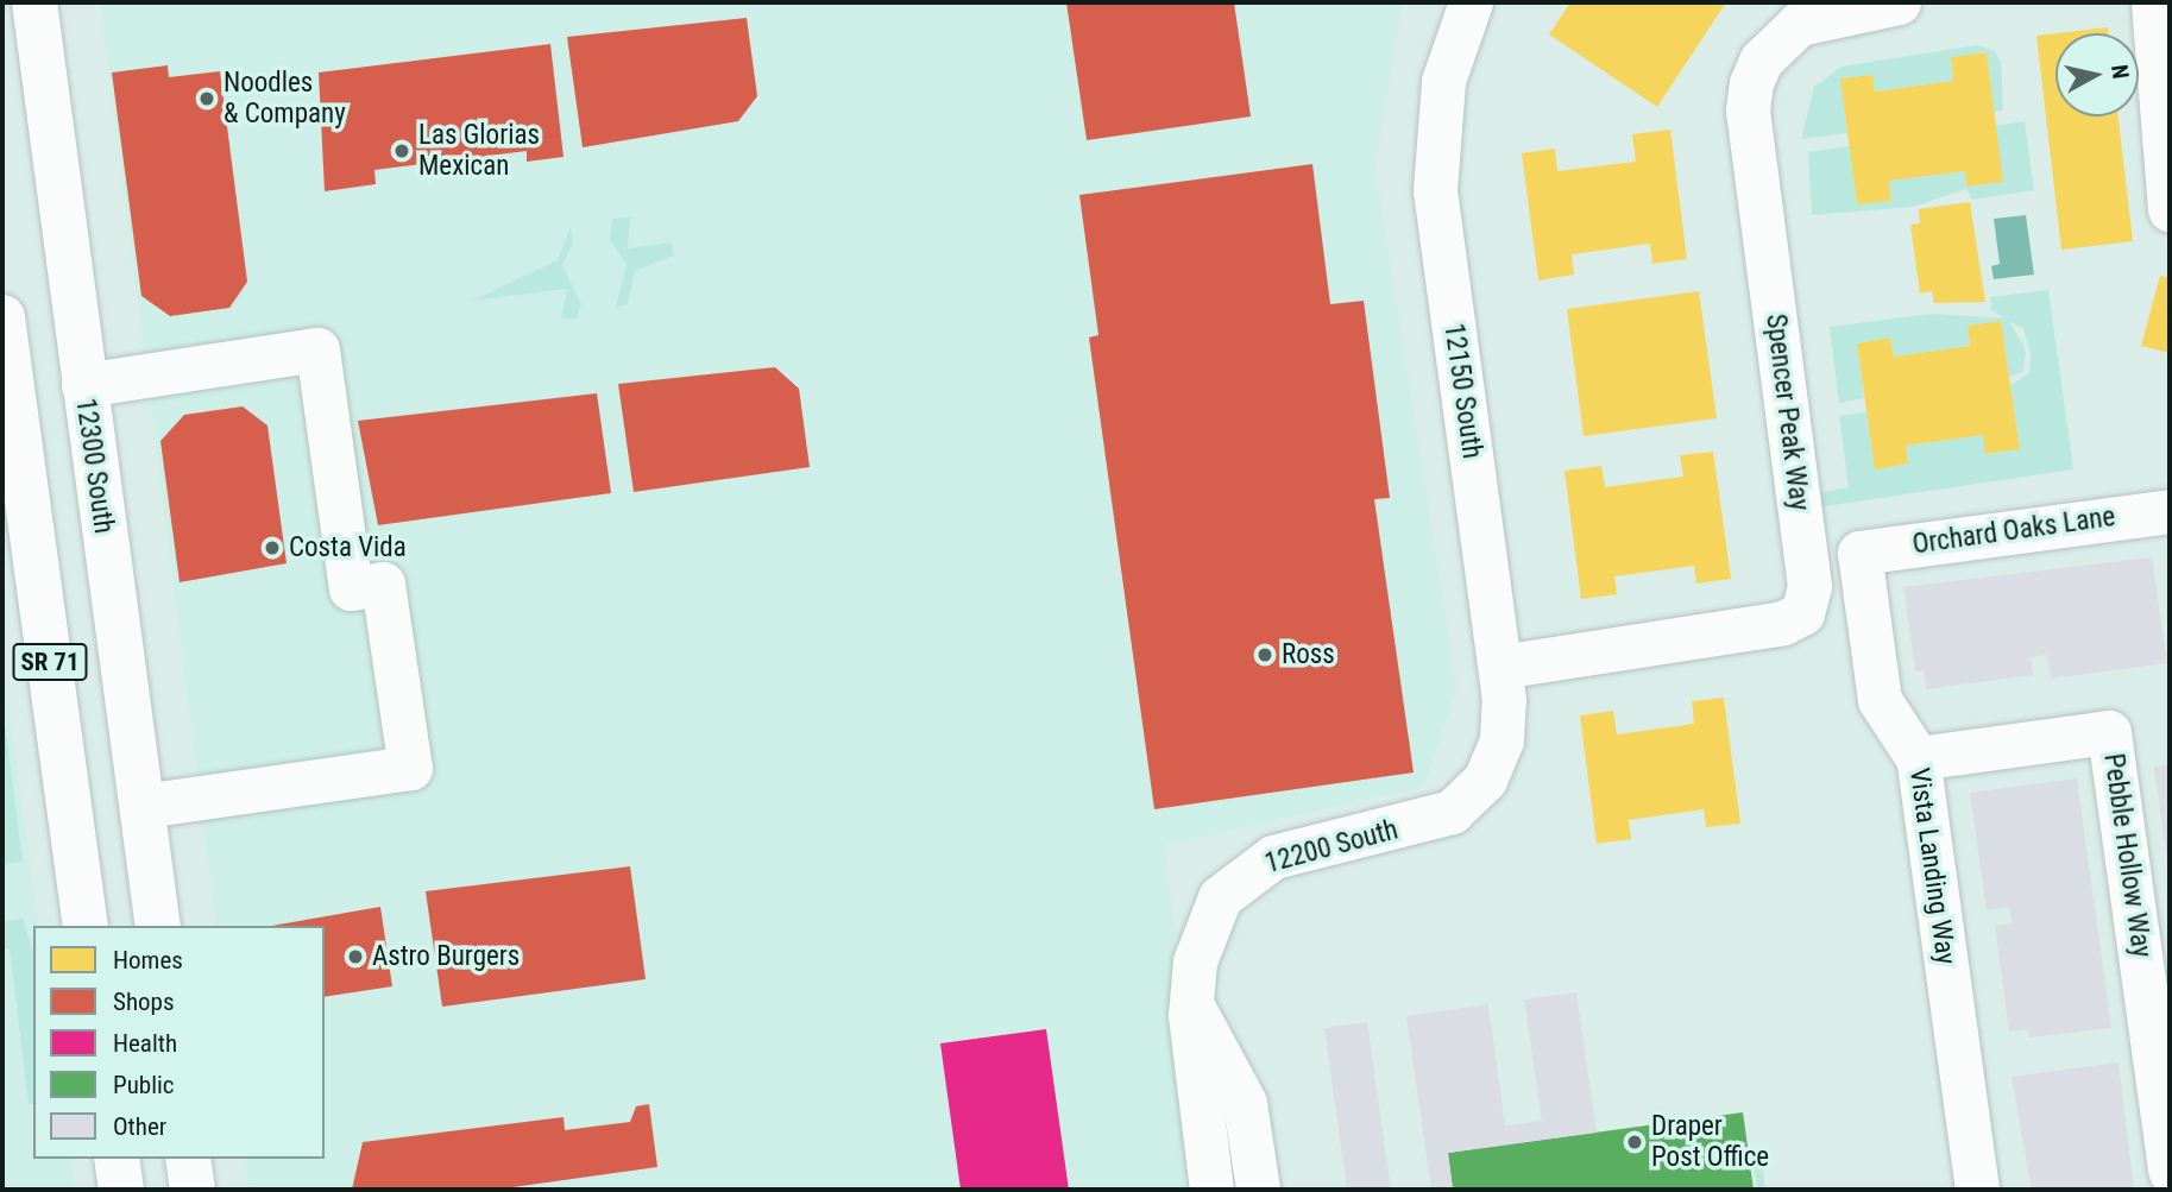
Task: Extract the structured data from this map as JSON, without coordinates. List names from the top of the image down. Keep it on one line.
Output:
{"streets":{"main road":["12300 South","SR 71"],"street":["12150 South","Spencer Peak Way","Orchard Oaks Lane","12200 South","Pebble Hollow Way","Vista Landing Way"]},"crossings":[["12150 South","Spencer Peak Way"],["12150 South","12200 South"],["Orchard Oaks Lane","Vista Landing Way"],["Pebble Hollow Way","Vista Landing Way"]],"places":["Noodles & Company","Las Glorias Mexican","Costa Vida","Ross","Astro Burgers","Draper Post Office"],"legend":["Homes","Shops","Health","Public","Other"],"north":"right"}
